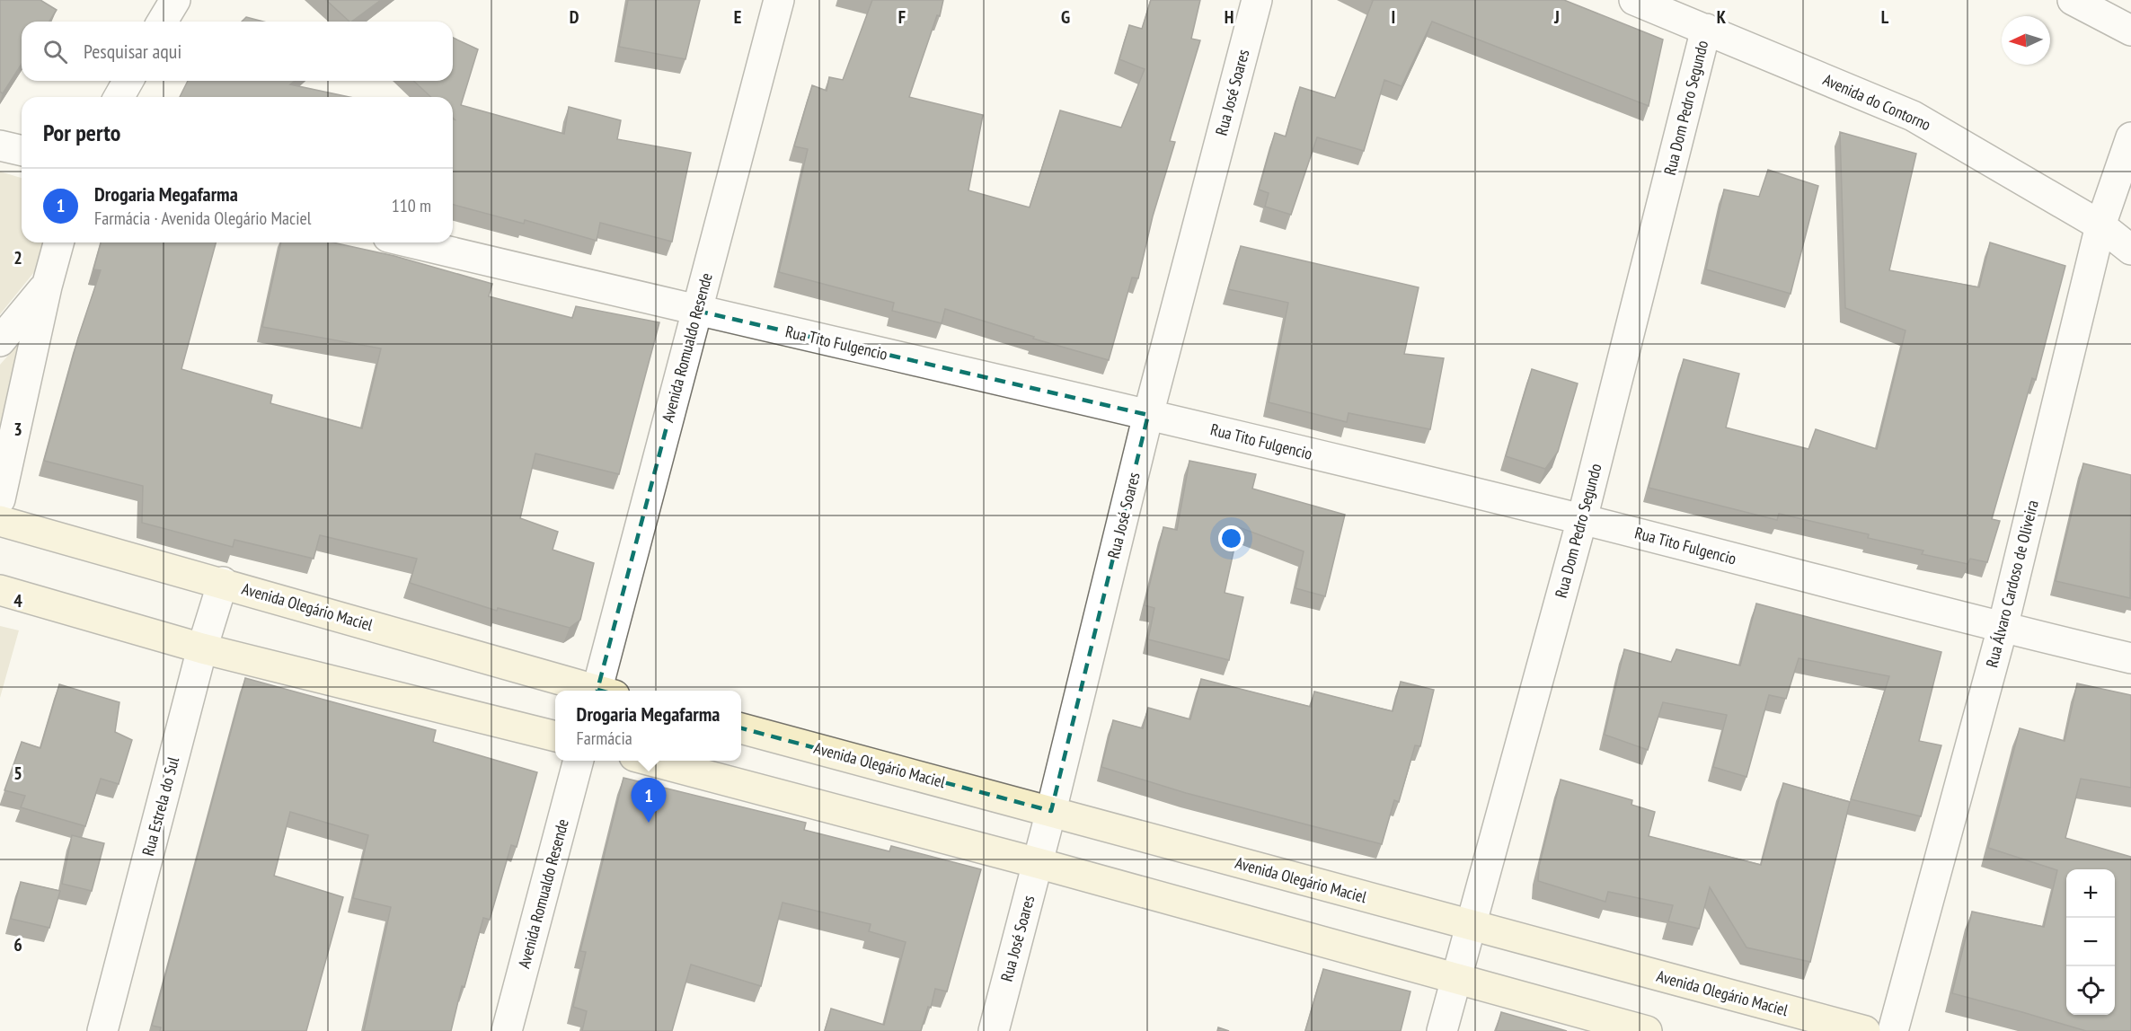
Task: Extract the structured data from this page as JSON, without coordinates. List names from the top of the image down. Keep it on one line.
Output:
{"streets":{"main road":["Avenida Olegário Maciel"],"street":["Rua José Soares","Avenida do Contorno","Rua Dom Pedro Segundo","Rua Tito Fulgencio","Avenida Romualdo Resende","Rua Álvaro Cardoso de Oliveira","Rua Estrela do Sul"]},"crossings":[["Rua José Soares","Rua Tito Fulgencio"],["Rua José Soares","Avenida Olegário Maciel"],["Avenida do Contorno","Rua Dom Pedro Segundo"],["Avenida do Contorno","Rua Álvaro Cardoso de Oliveira"],["Rua Dom Pedro Segundo","Rua Tito Fulgencio"],["Rua Dom Pedro Segundo","Avenida Olegário Maciel"],["Rua Tito Fulgencio","Avenida Romualdo Resende"],["Rua Tito Fulgencio","Rua Álvaro Cardoso de Oliveira"],["Avenida Olegário Maciel","Rua Estrela do Sul"]],"north":"left","page":{"search":"Pesquisar aqui","heading":"Por perto","list":[{"mark":"1","name":"Drogaria Megafarma","note":"Farmácia · Avenida Olegário Maciel","value":"110 m"}],"popup":["Drogaria Megafarma","Farmácia"],"pins":"1","map_buttons":["+","−"]},"grid":{"columns":["D","E","F","G","H","I","J","K","L"],"rows":["2","3","4","5","6"]}}
